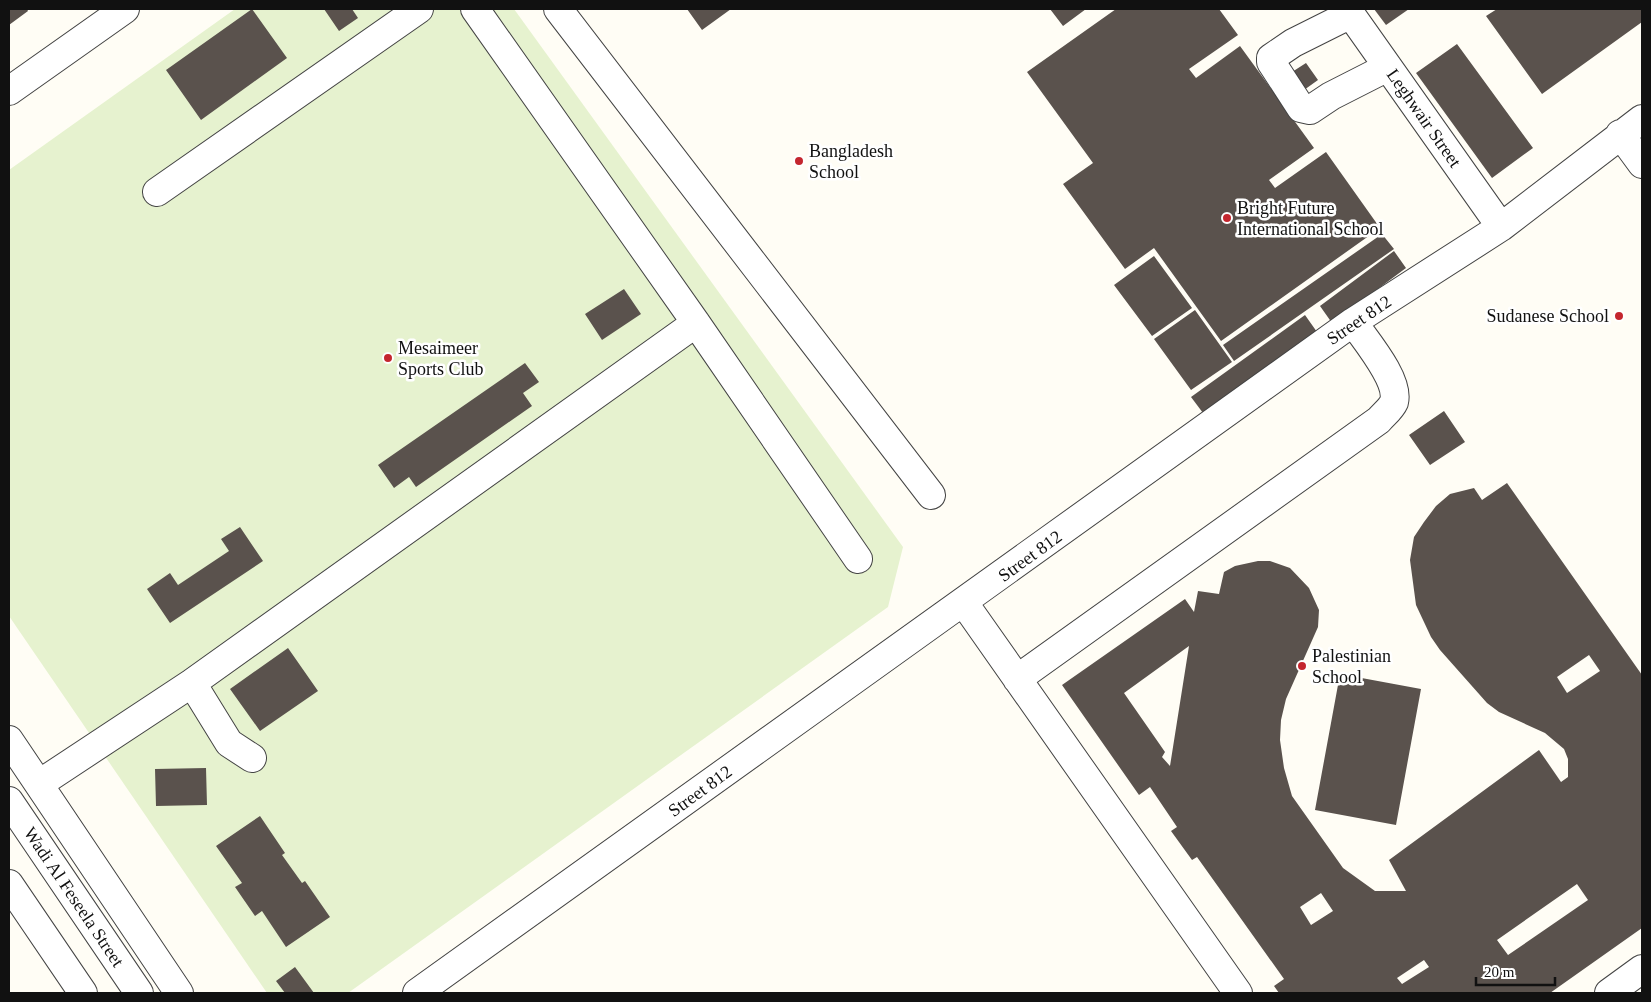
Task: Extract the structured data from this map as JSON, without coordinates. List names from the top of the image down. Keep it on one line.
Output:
{"streets":{"street":["Leghwair Street","Street 812","Wadi Al Feseela Street"]},"crossings":[["Leghwair Street","Street 812"]],"places":["Bangladesh School","Bright Future International School","Sudanese School","Mesaimeer Sports Club","Palestinian School"],"scale_bar":"20 m"}
